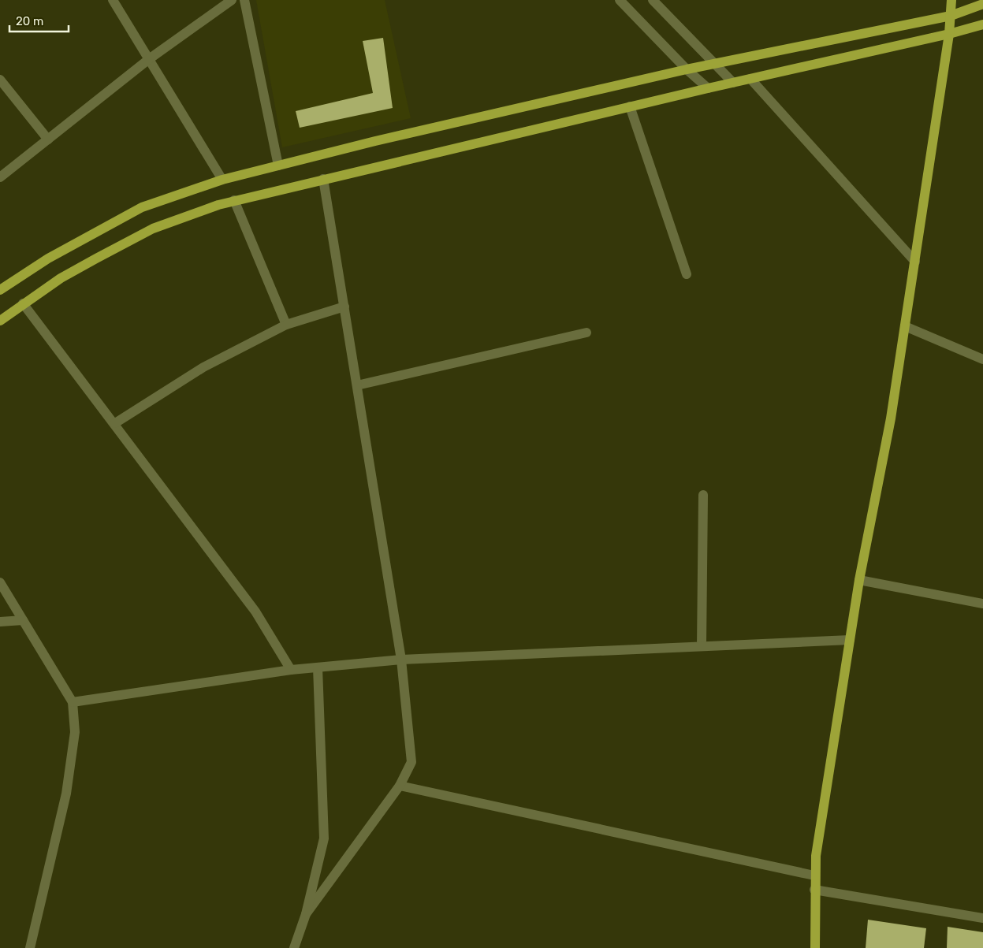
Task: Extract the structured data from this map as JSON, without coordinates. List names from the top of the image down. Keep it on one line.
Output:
{"scale_bar":"20 m"}
